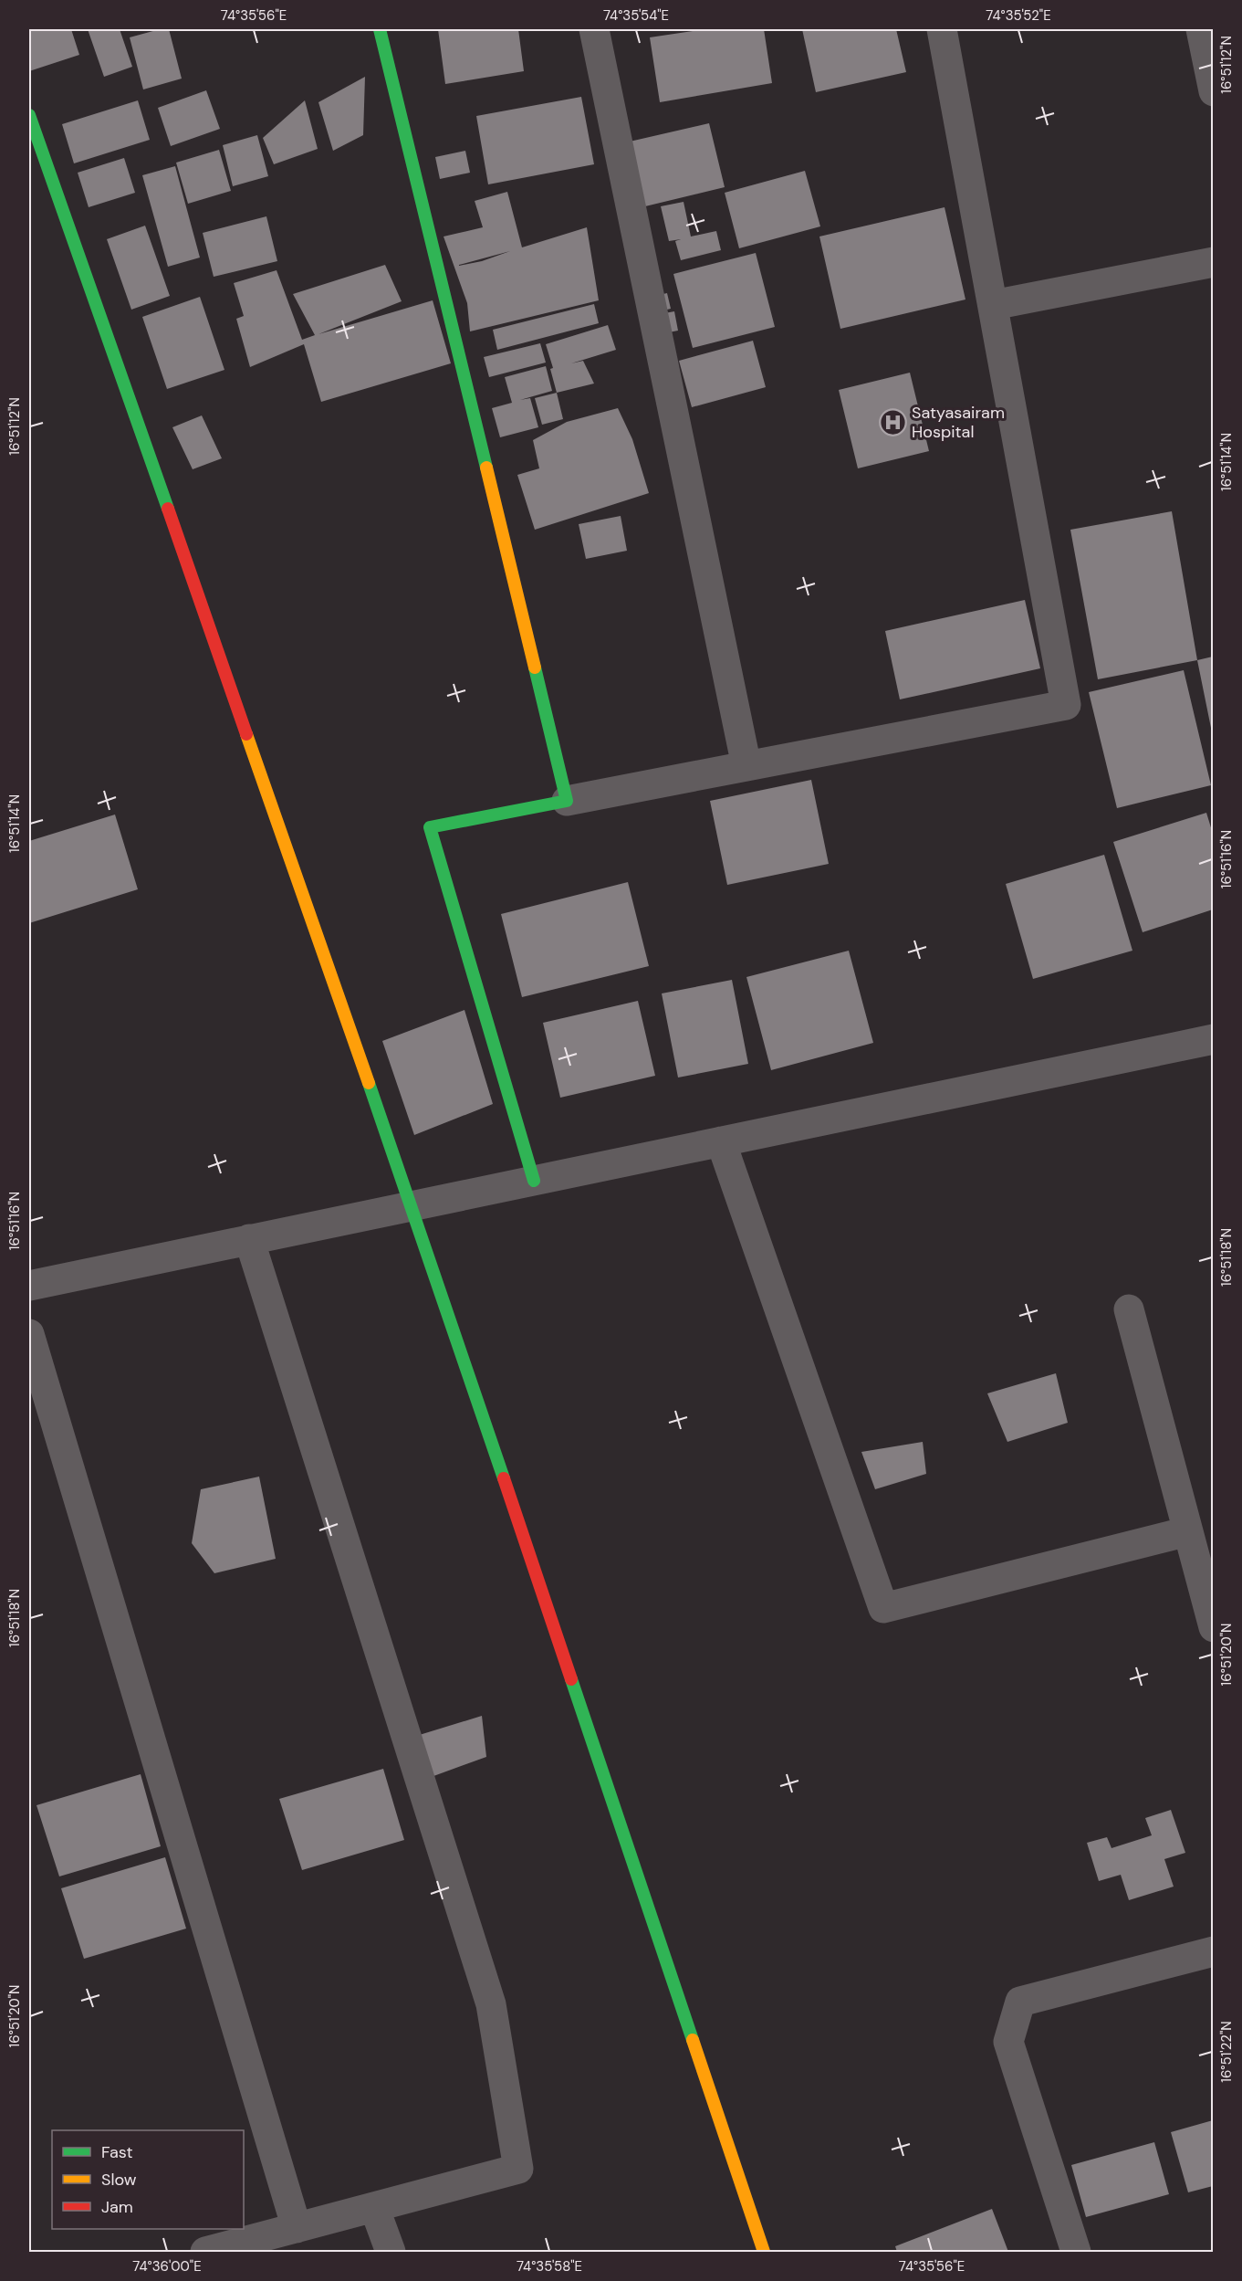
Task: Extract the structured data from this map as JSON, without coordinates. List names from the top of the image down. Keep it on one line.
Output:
{"places":{"hospital":["Satyasairam Hospital"]},"legend":["Fast","Slow","Jam"],"coordinates":["74°35'56\"E","74°35'54\"E","74°35'52\"E","16°51'12\"N","16°51'14\"N","16°51'16\"N","16°51'18\"N","16°51'20\"N","16°51'22\"N","74°36'00\"E","74°35'58\"E"]}
